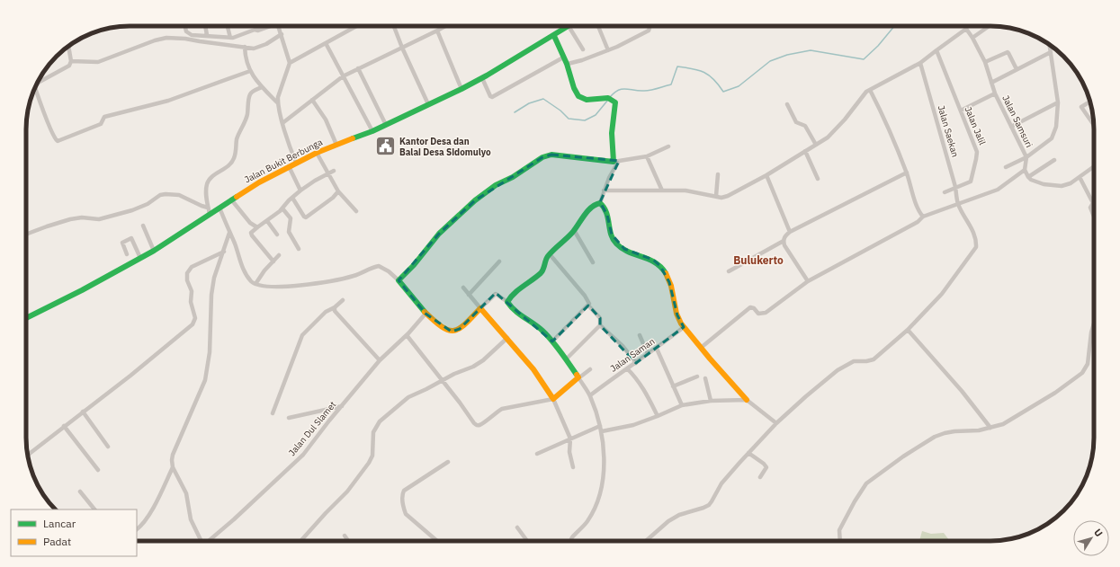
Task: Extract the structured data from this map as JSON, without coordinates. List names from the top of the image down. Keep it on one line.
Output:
{"streets":{"street":["Jalan Samsuri","Jalan Jalil","Jalan Saekan","Jalan Bukit Berbunga","Jalan Saman","Jalan Dul Slamet"]},"crossings":[["Jalan Jalil","Jalan Saekan"]],"districts":["Bulukerto"],"places":{"public building":["Kantor Desa dan Balai Desa Sidomulyo"]},"legend":["Lancar","Padat"],"north":"top right"}
